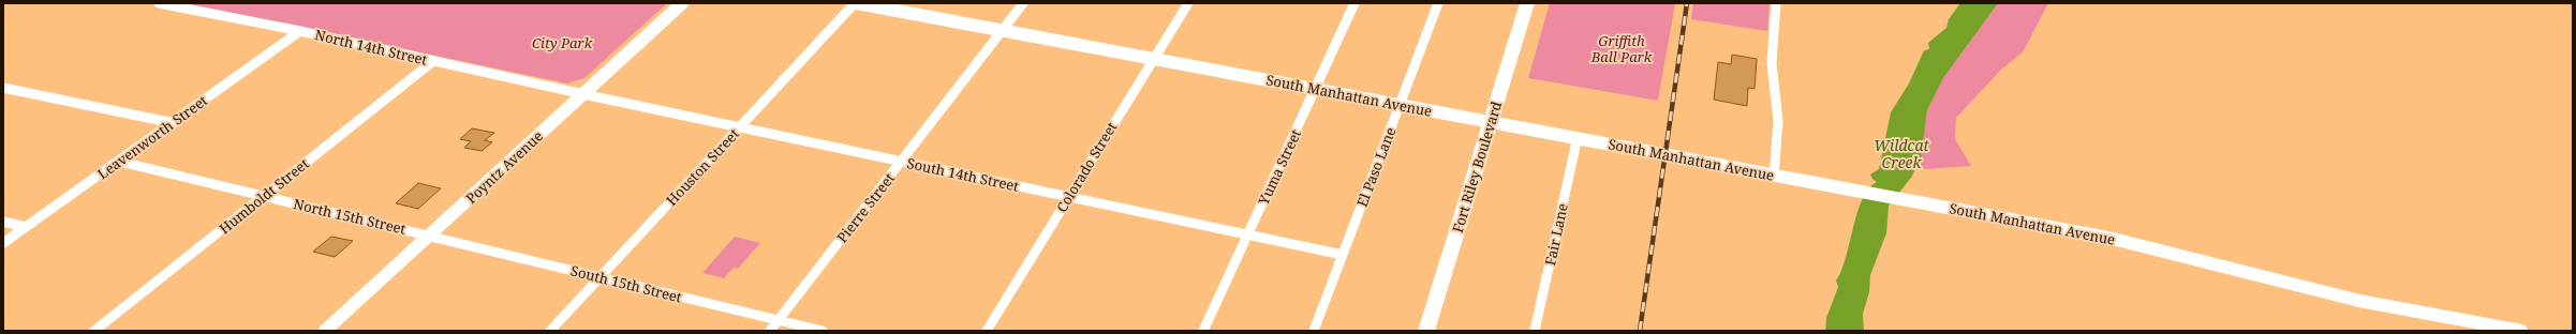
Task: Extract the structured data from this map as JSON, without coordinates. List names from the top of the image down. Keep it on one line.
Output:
{"streets":{"highway":["Fort Riley Boulevard"],"street":["North 14th Street","South Manhattan Avenue","Leavenworth Street","Poyntz Avenue","Houston Street","Colorado Street","Yuma Street","El Paso Lane","South 14th Street","Humboldt Street","Pierre Street","North 15th Street","Fair Lane","South 15th Street"]},"crossings":[["North 14th Street","Leavenworth Street"],["North 14th Street","Poyntz Avenue"],["North 14th Street","South 14th Street"],["North 14th Street","Humboldt Street"],["South Manhattan Avenue","Houston Street"],["South Manhattan Avenue","Colorado Street"],["South Manhattan Avenue","Yuma Street"],["South Manhattan Avenue","El Paso Lane"],["South Manhattan Avenue","Fort Riley Boulevard"],["South Manhattan Avenue","Pierre Street"],["South Manhattan Avenue","Fair Lane"],["Leavenworth Street","North 15th Street"],["Poyntz Avenue","South 14th Street"],["Poyntz Avenue","North 15th Street"],["Poyntz Avenue","South 15th Street"],["Houston Street","South 14th Street"],["Houston Street","South 15th Street"],["Colorado Street","South 14th Street"],["Yuma Street","South 14th Street"],["El Paso Lane","South 14th Street"],["South 14th Street","Pierre Street"],["Humboldt Street","North 15th Street"],["Pierre Street","South 15th Street"],["North 15th Street","South 15th Street"]],"water":["Wildcat Creek"],"parks":["Griffith Ball Park","City Park"]}
